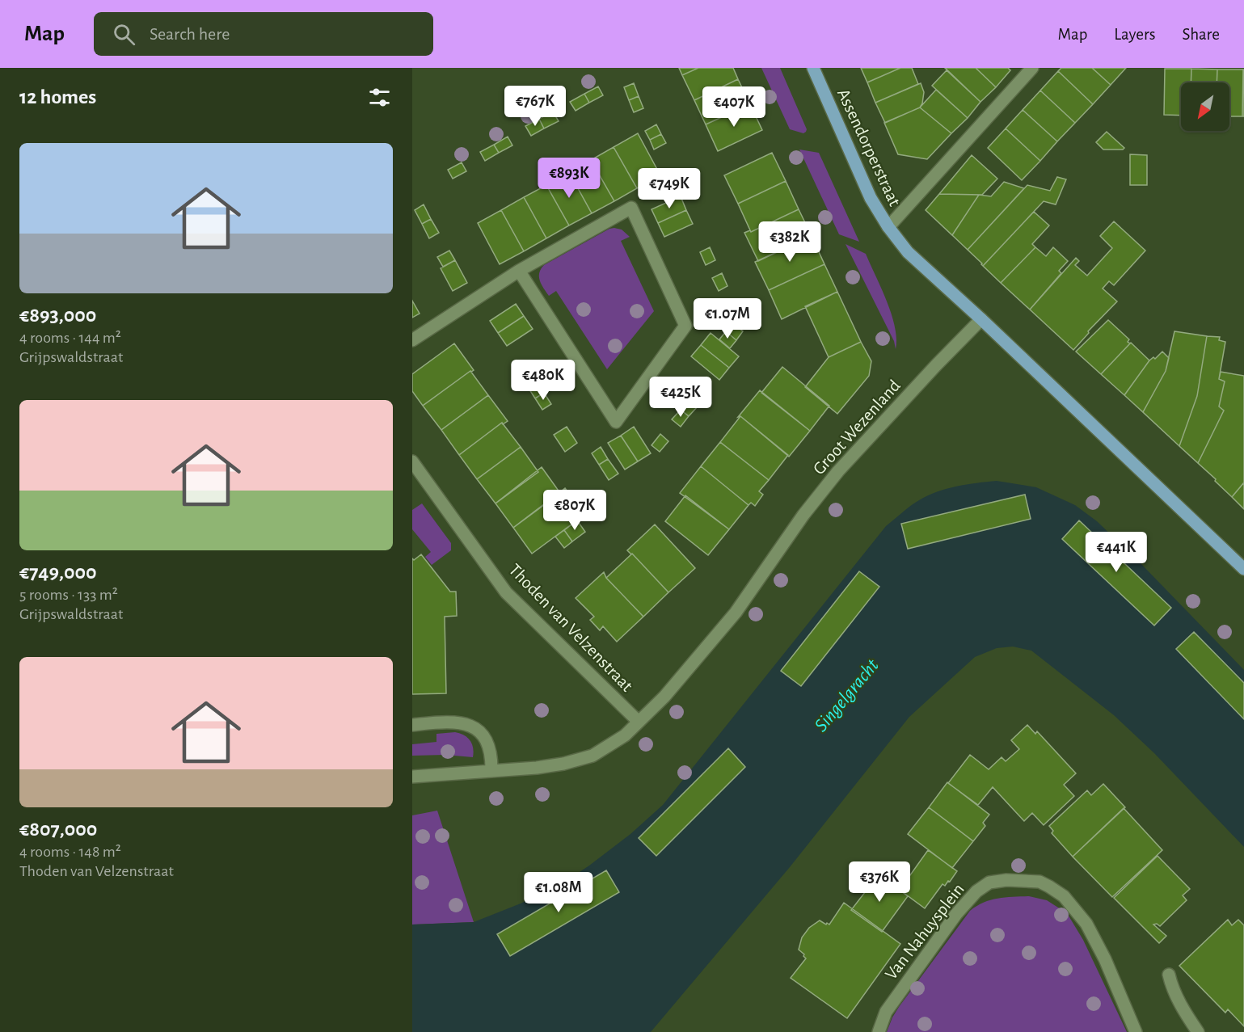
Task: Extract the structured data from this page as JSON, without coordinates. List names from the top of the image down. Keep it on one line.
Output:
{"streets":{"main road":["Assendorperstraat"],"street":["Groot Wezenland","Thoden van Velzenstraat","Van Nahuysplein"]},"crossings":[["Assendorperstraat","Groot Wezenland"],["Groot Wezenland","Thoden van Velzenstraat"]],"water":["Singelgracht"],"north":"bottom left","page":{"header":"Map","search":"Search here","nav":["Map","Layers","Share"],"heading":"12 homes","price":["€767K","€407K","€893K","€749K","€382K","€1.07M","€480K","€425K","€807K","€441K","€376K","€1.08M"],"list":[{"name":"€893,000","note":"4 rooms · 144 m² · Grijpswaldstraat"},{"name":"€749,000","note":"5 rooms · 133 m² · Grijpswaldstraat"},{"name":"€807,000","note":"4 rooms · 148 m² · Thoden van Velzenstraat"}]}}
